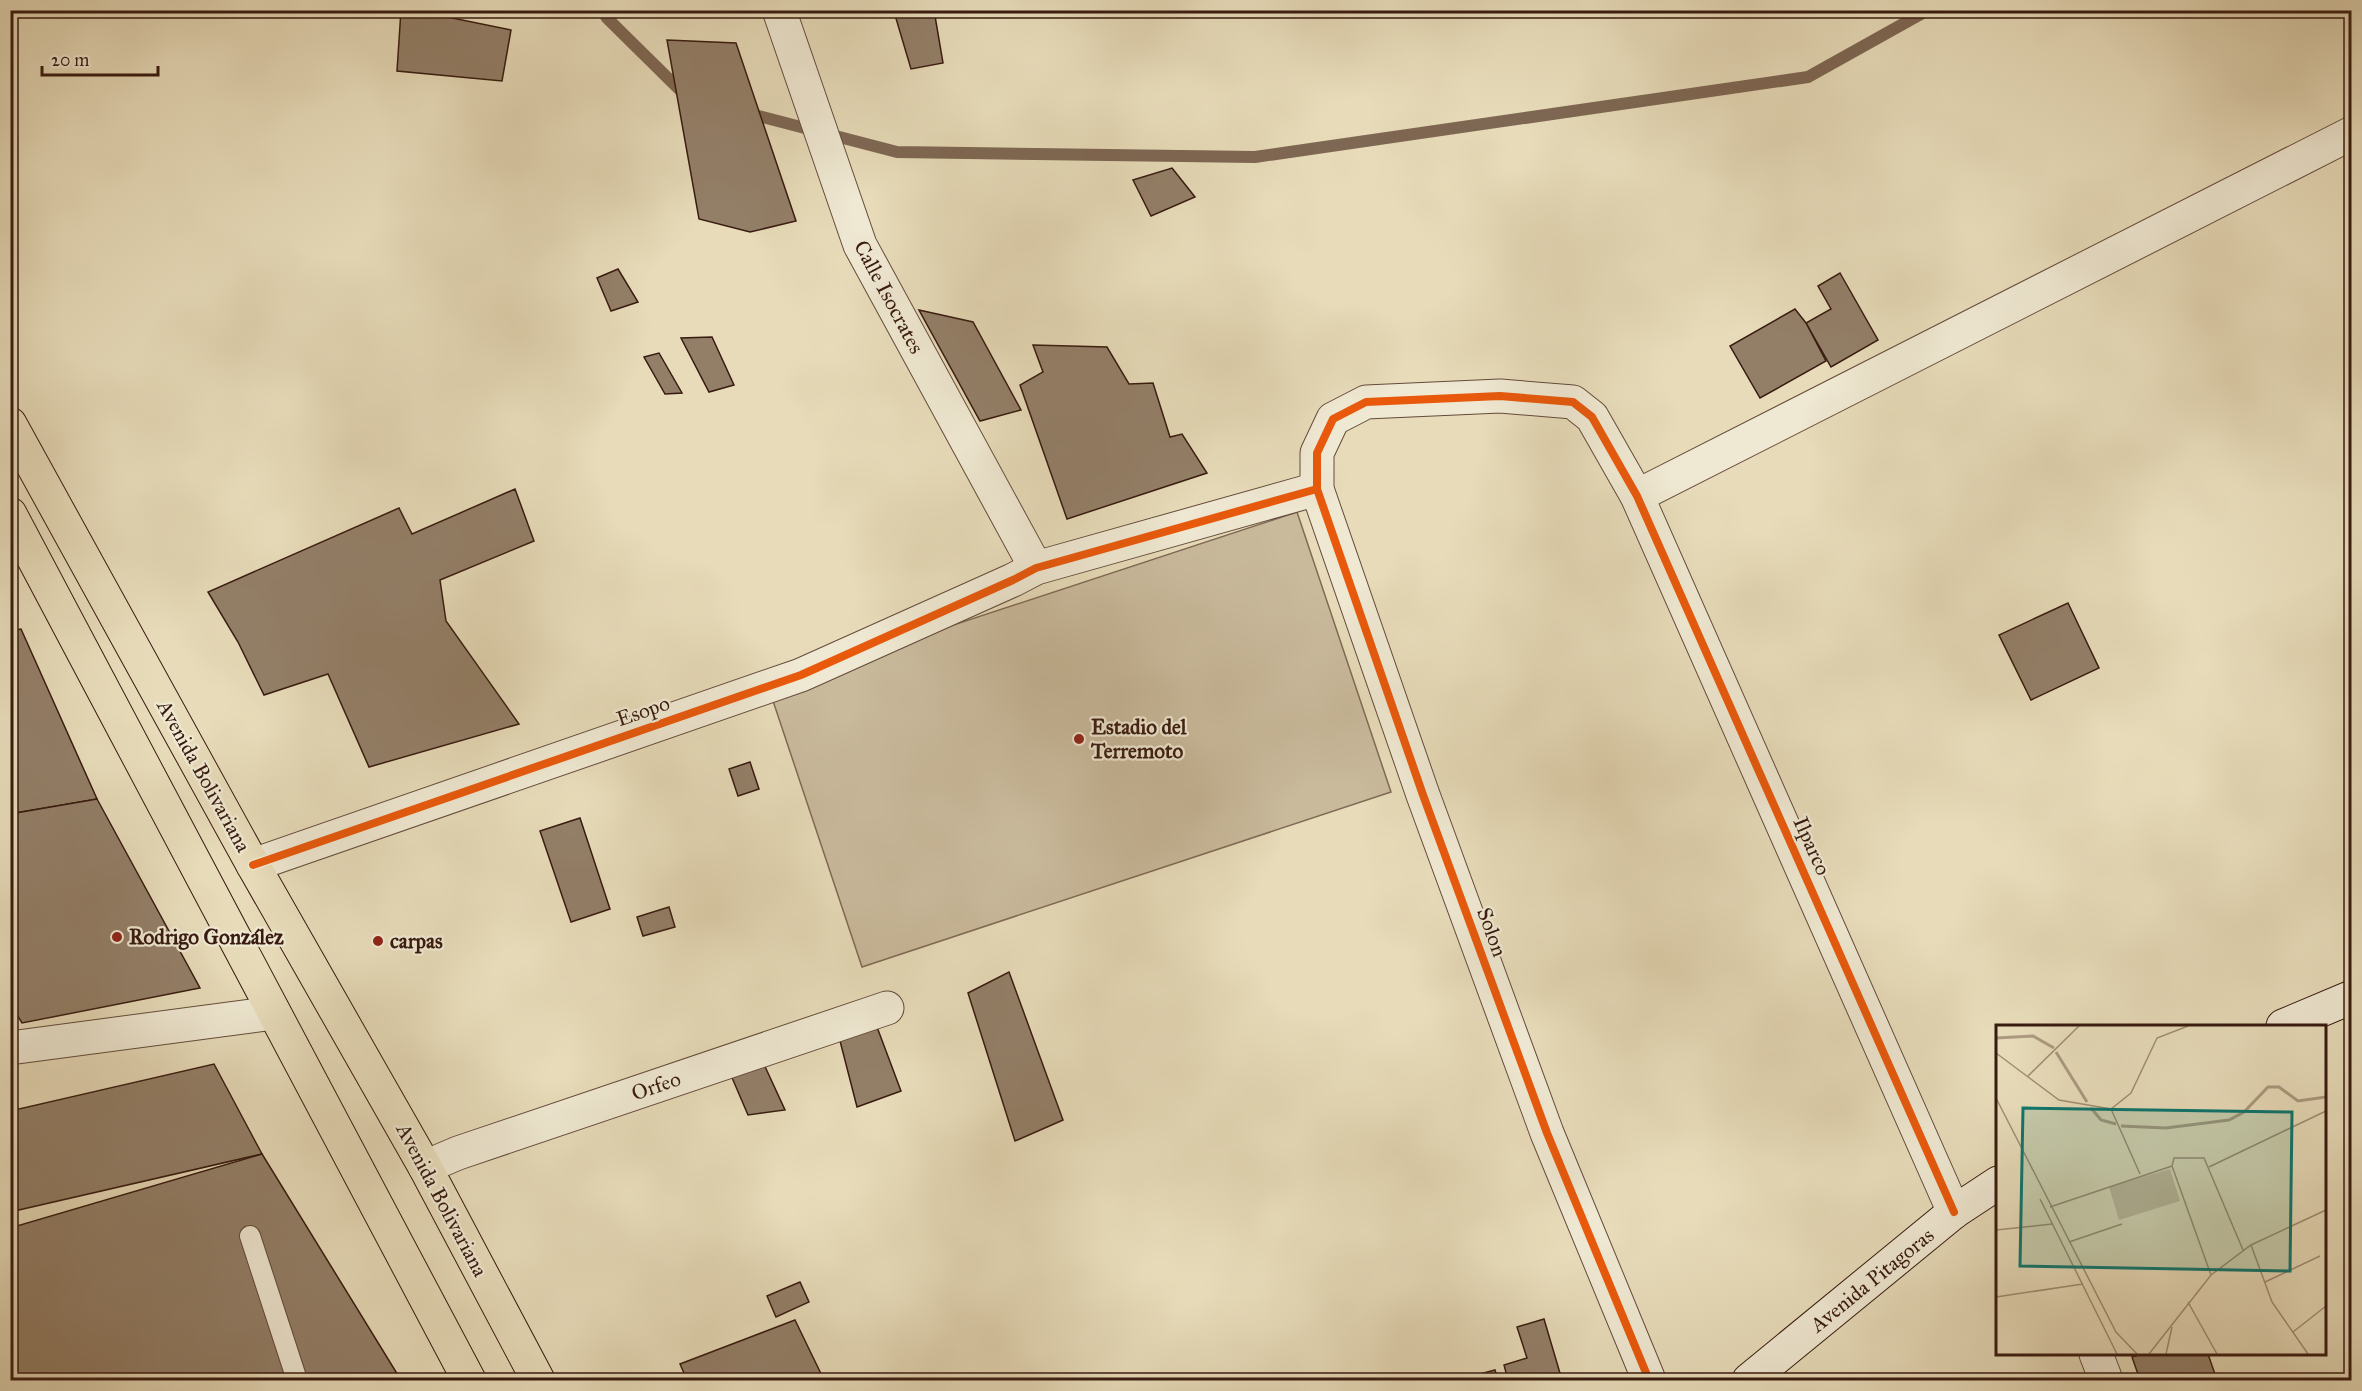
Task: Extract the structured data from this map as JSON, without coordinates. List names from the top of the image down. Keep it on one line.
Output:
{"streets":{"highway":["Avenida Bolivariana"],"street":["Calle Isocrates","Esopo","Ilparco","Solon","Orfeo","Avenida Pitagoras"]},"crossings":[["Calle Isocrates","Esopo"],["Esopo","Avenida Bolivariana"],["Esopo","Solon"],["Avenida Bolivariana","Orfeo"],["Ilparco","Solon"],["Ilparco","Avenida Pitagoras"]],"places":["Estadio del Terremoto","Rodrigo González","carpas"],"scale_bar":"20 m"}
